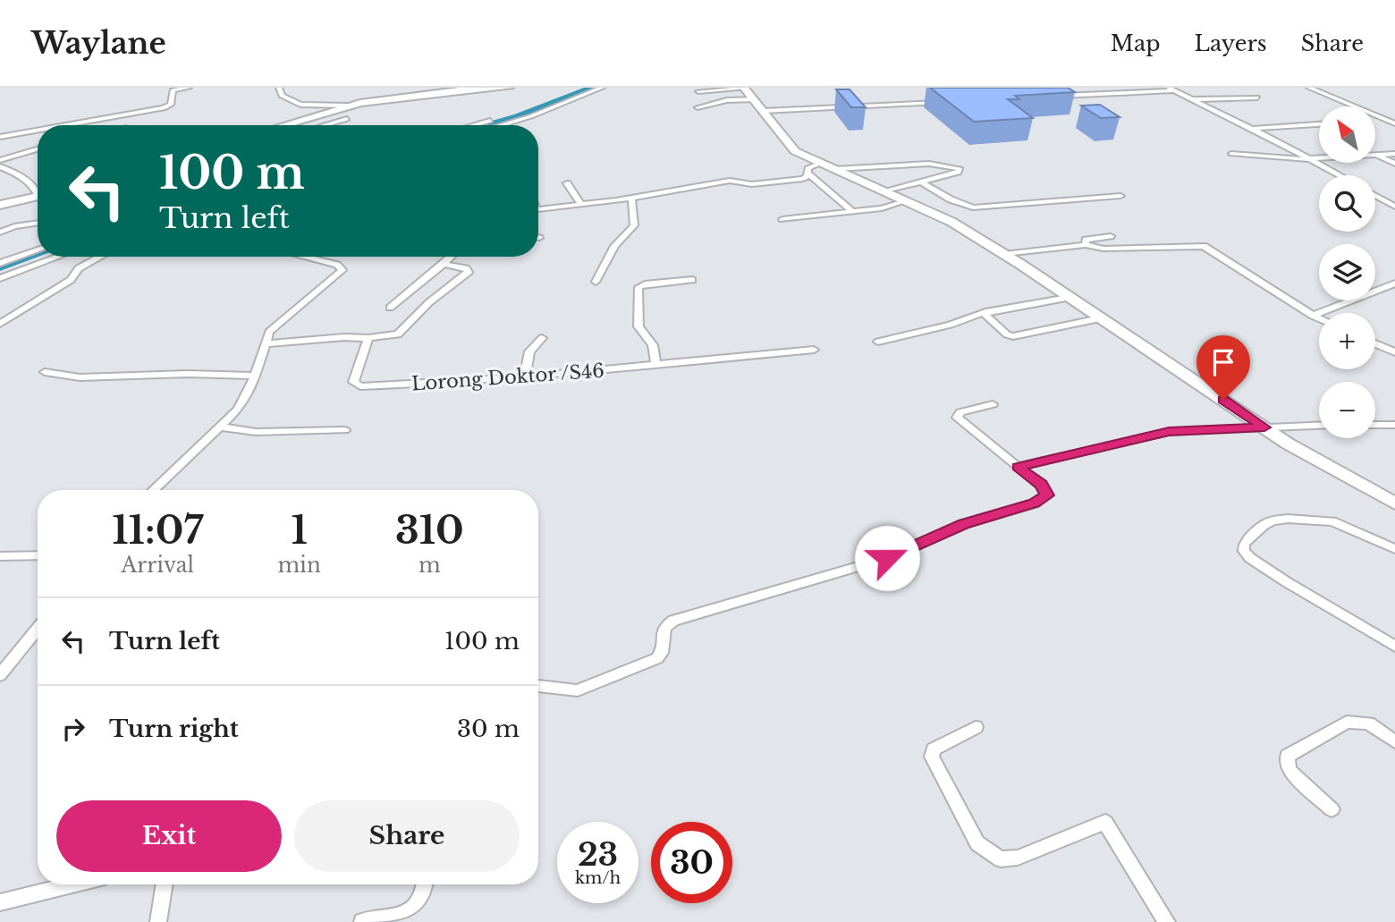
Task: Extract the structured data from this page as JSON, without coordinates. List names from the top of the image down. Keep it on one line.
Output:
{"streets":{"street":["Lorong Doktor /S46"]},"north":"top left","page":{"header":"Waylane","nav":["Map","Layers","Share"],"map_buttons":["+","−"],"turn":["100 m","Turn left"],"eta":["11:07","Arrival","1","min","310","m"],"list":[{"name":"Turn left","value":"100 m"},{"name":"Turn right","value":"30 m"}],"buttons":["Exit","Share"],"speed":"23 km/h","limit":"30"}}
